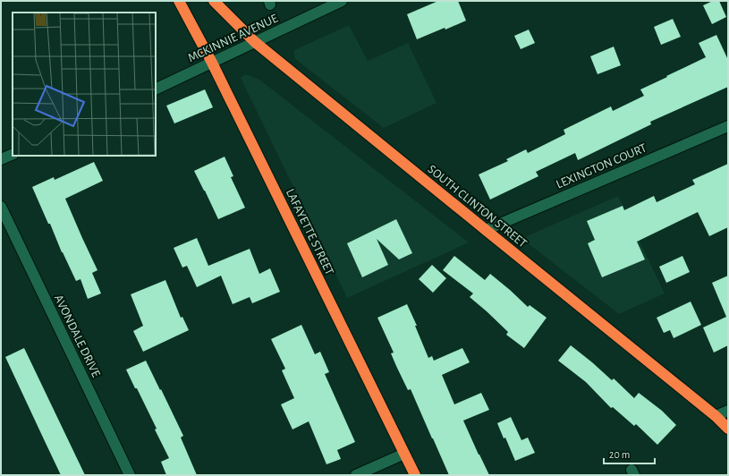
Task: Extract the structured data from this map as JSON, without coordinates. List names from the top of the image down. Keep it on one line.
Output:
{"streets":{"highway":["SOUTH CLINTON STREET","LAFAYETTE STREET"],"street":["MCKINNIE AVENUE","LEXINGTON COURT","AVONDALE DRIVE"]},"crossings":[["MCKINNIE AVENUE","SOUTH CLINTON STREET"],["MCKINNIE AVENUE","LAFAYETTE STREET"],["LEXINGTON COURT","SOUTH CLINTON STREET"]],"scale_bar":"20 m"}
